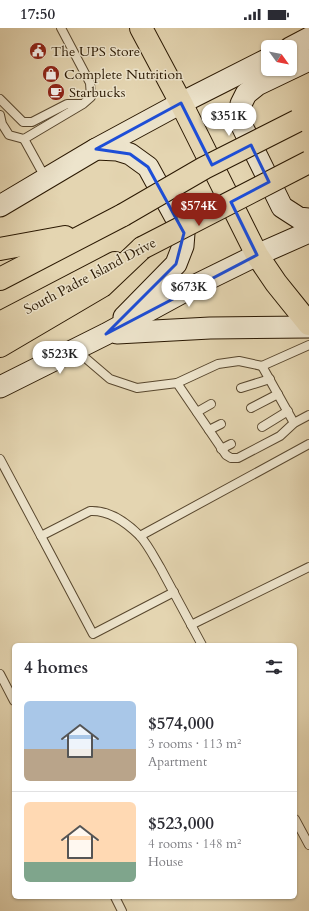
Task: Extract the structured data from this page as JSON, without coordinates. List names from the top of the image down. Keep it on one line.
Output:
{"streets":{"main road":["South Padre Island Drive"]},"places":{"public building":["The UPS Store"],"shop":["Complete Nutrition"],"cafe":["Starbucks"]},"north":"bottom right","page":{"status":"17:50","price":["$351K","$574K","$673K","$523K"],"heading":"4 homes","list":[{"name":"$574,000","note":"3 rooms · 113 m² · Apartment"},{"name":"$523,000","note":"4 rooms · 148 m² · House"}]}}
